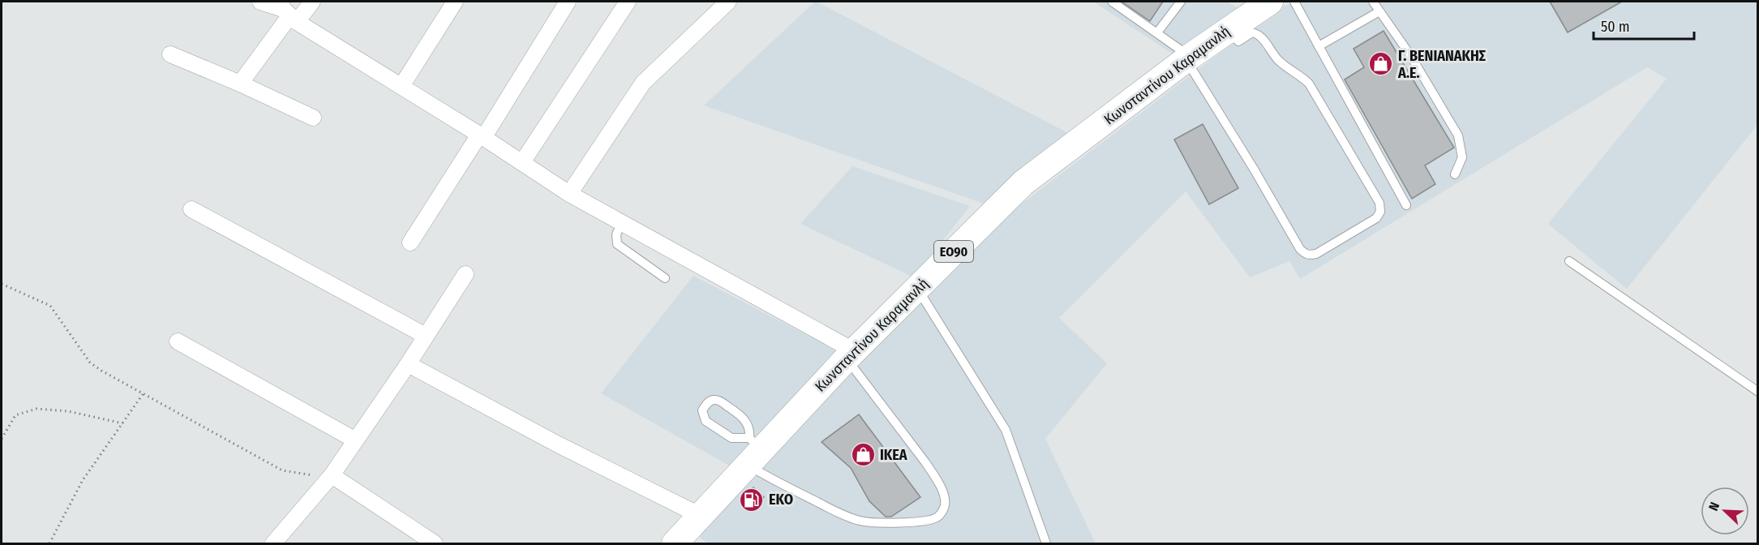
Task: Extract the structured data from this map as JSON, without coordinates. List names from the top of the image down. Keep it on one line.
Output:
{"streets":{"main road":["Κωνσταντίνου Καραμανλή","ΕΟ90"]},"places":{"shop":["Γ. ΒΕΝΙΑΝΑΚΗΣ A.E.","IKEA"],"fuel station":["EKO"]},"scale_bar":"50 m","north":"top left"}
